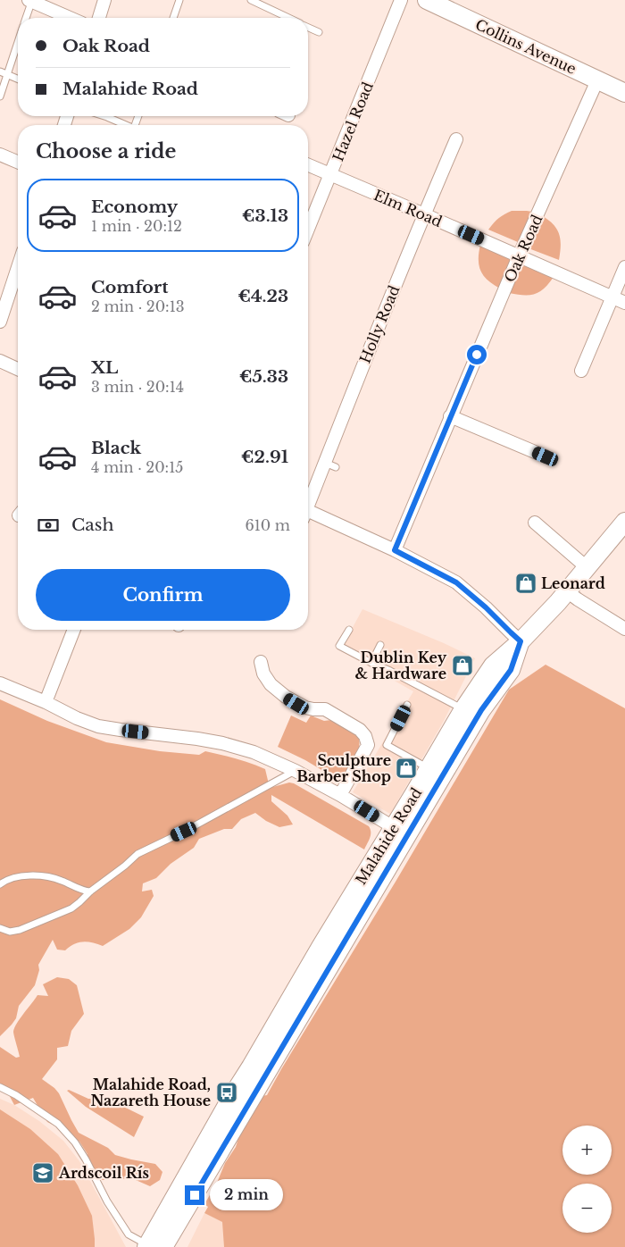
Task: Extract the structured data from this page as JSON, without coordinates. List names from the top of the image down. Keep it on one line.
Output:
{"streets":{"main road":["Collins Avenue","Malahide Road"],"street":["Hazel Road","Elm Road","Oak Road","Holly Road"]},"crossings":[["Collins Avenue","Oak Road"],["Hazel Road","Elm Road"],["Elm Road","Oak Road"],["Elm Road","Holly Road"]],"places":{"shop":["Leonard","Dublin Key & Hardware","Sculpture Barber Shop"],"bus stop":["Malahide Road, Nazareth House"],"school or university":["Ardscoil Rís"]},"page":{"banner":["Oak Road","Malahide Road"],"heading":"Choose a ride","list":[{"name":"Economy","note":"1 min · 20:12","value":"€3.13"},{"name":"Comfort","note":"2 min · 20:13","value":"€4.23"},{"name":"XL","note":"3 min · 20:14","value":"€5.33"},{"name":"Black","note":"4 min · 20:15","value":"€2.91"}],"pay":["Cash","610 m"],"buttons":"Confirm","map_buttons":["+","−"],"bubble":"2 min"}}
